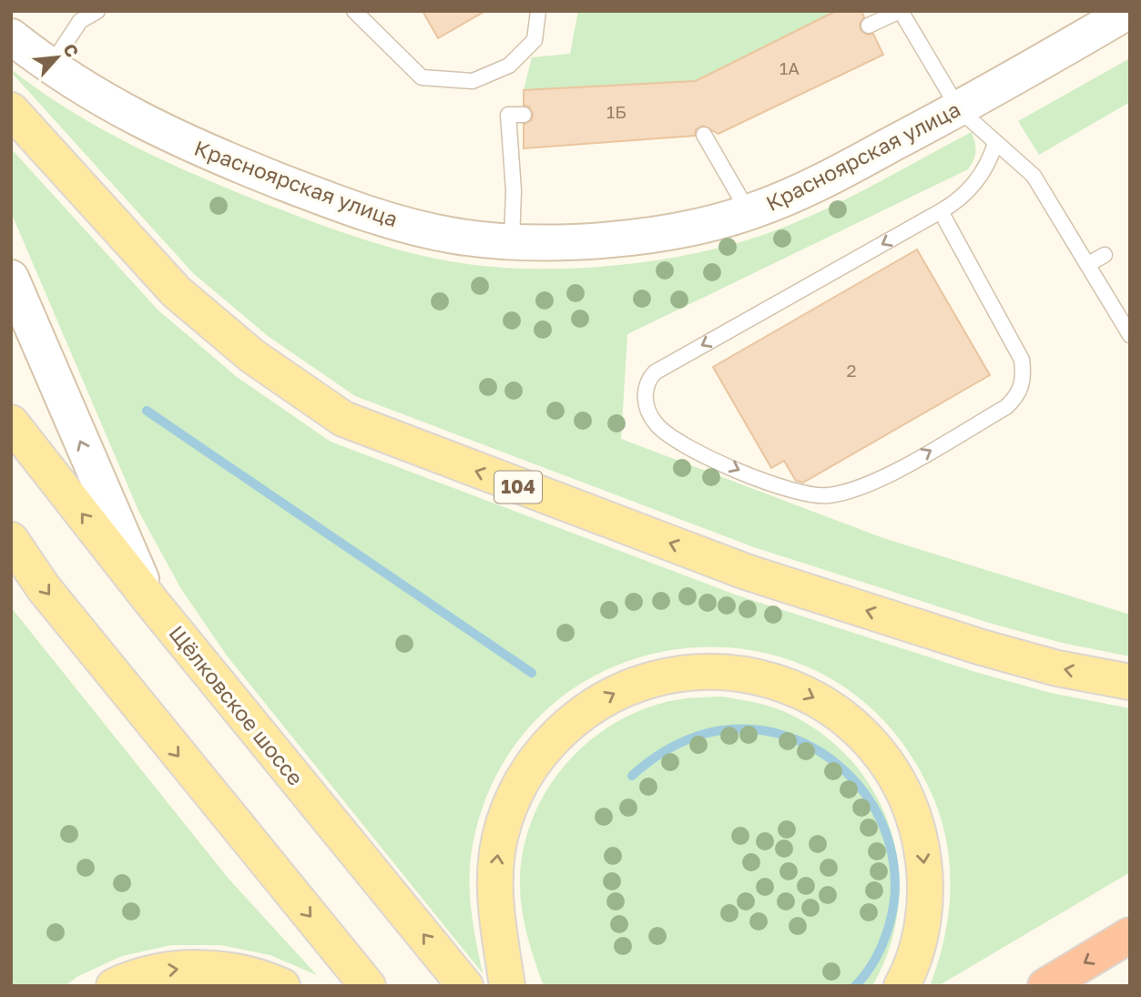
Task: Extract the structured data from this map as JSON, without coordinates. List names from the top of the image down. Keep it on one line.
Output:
{"streets":{"main road":["104","Щёлковское шоссе"],"street":["Красноярская улица"]},"house_numbers":["1А","1Б","2"],"north":"top right"}
